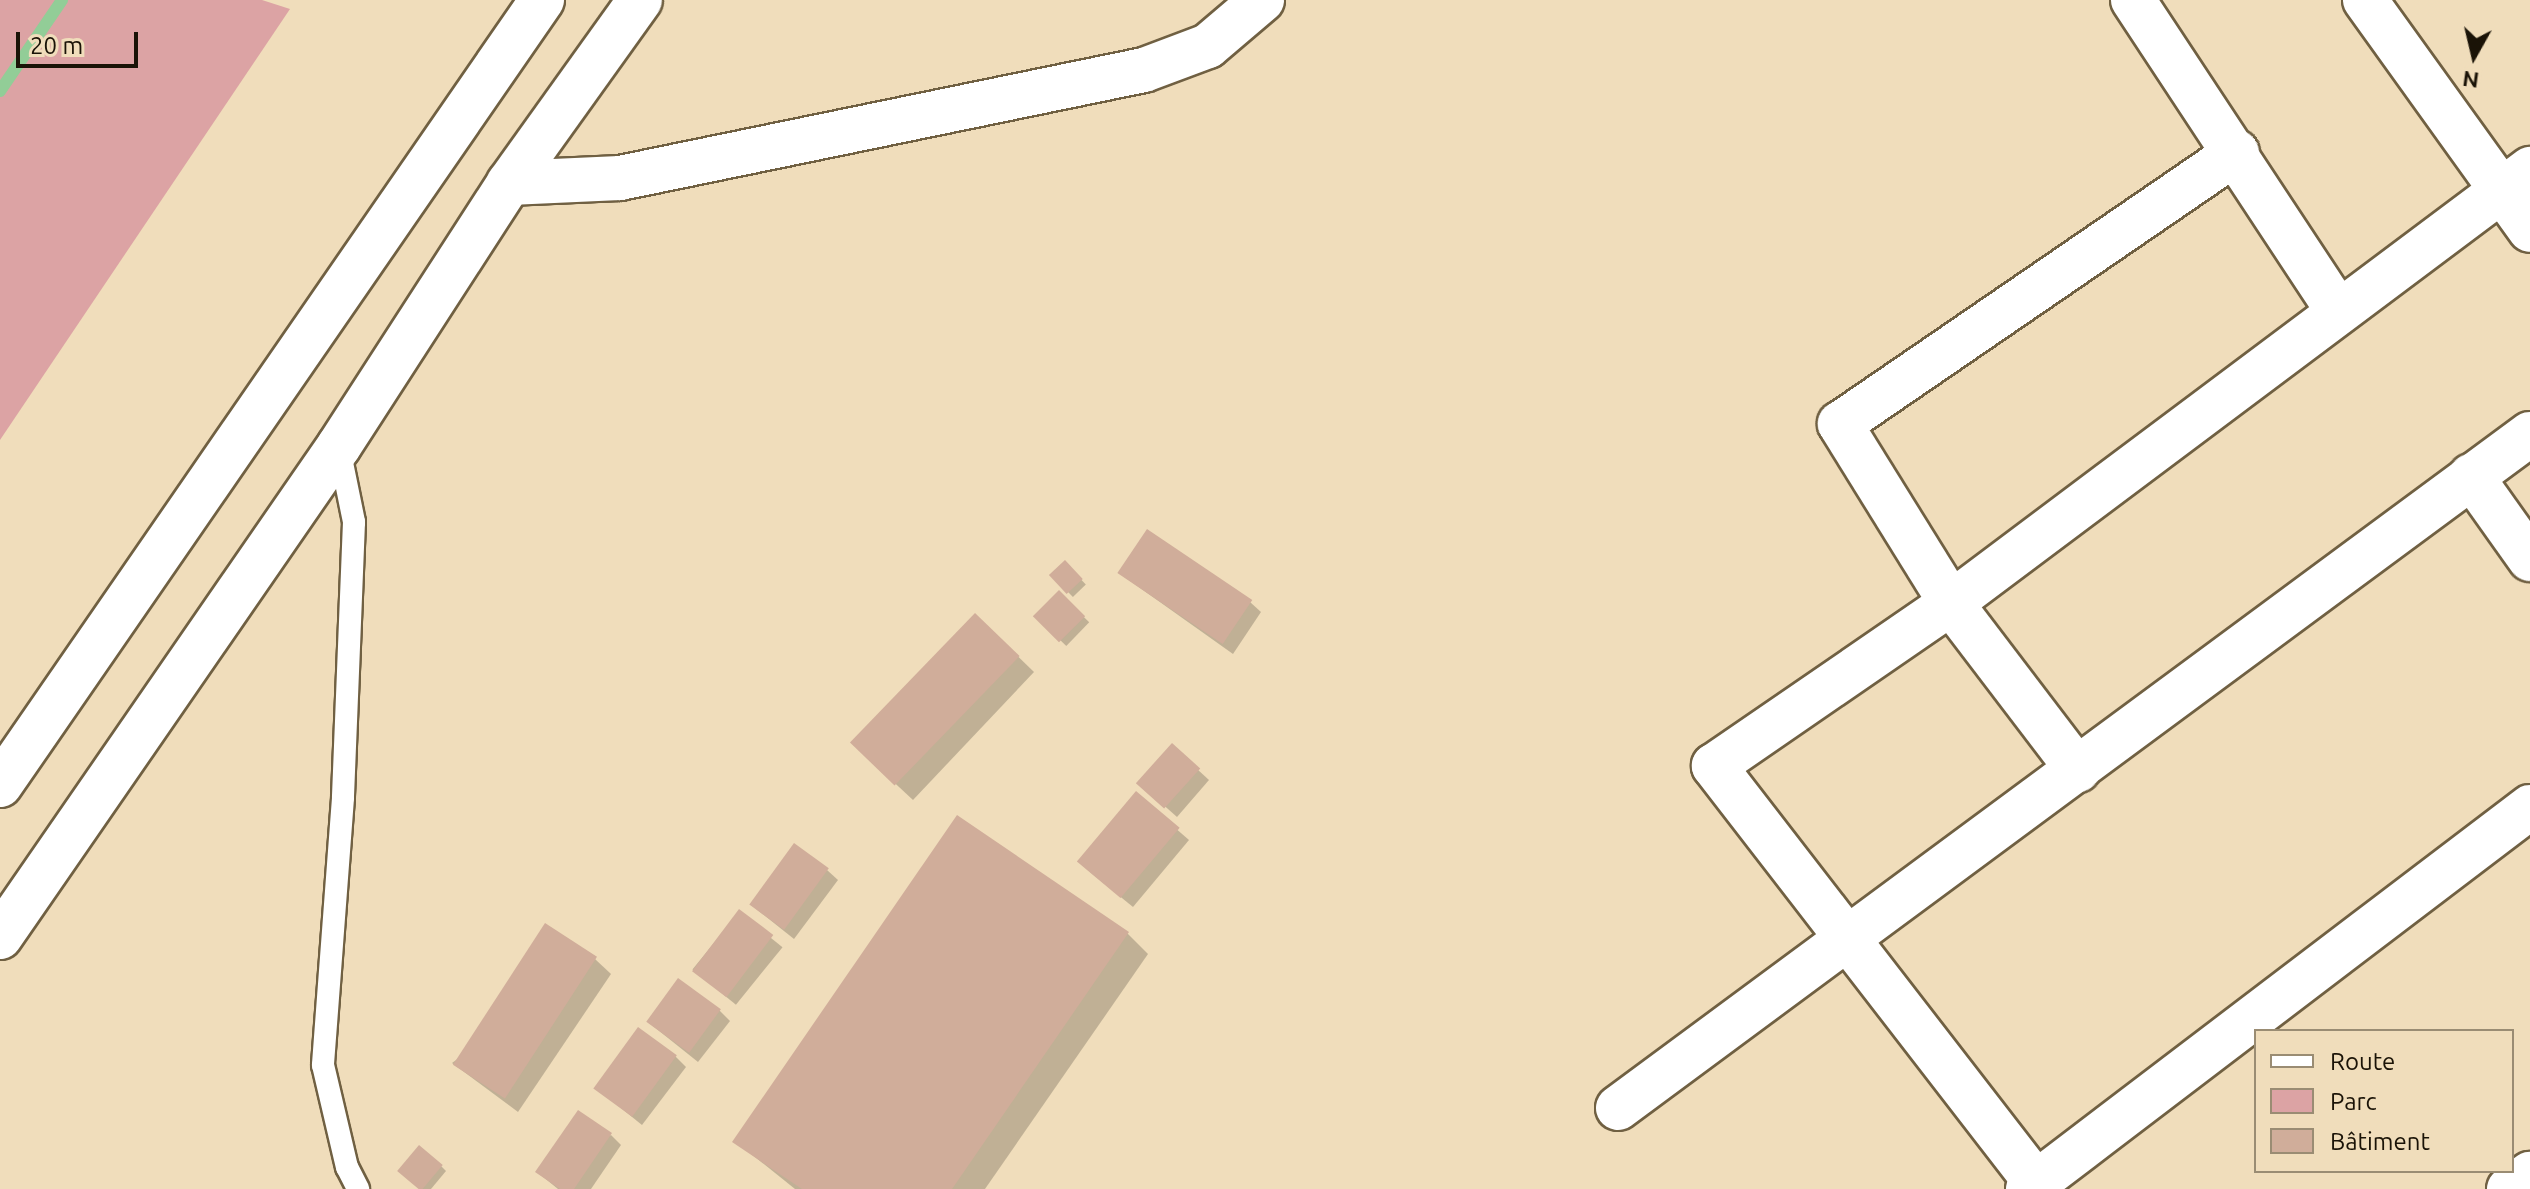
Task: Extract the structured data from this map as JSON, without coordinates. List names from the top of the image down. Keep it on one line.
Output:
{"legend":["Route","Parc","Bâtiment"],"scale_bar":"20 m","north":"bottom"}
